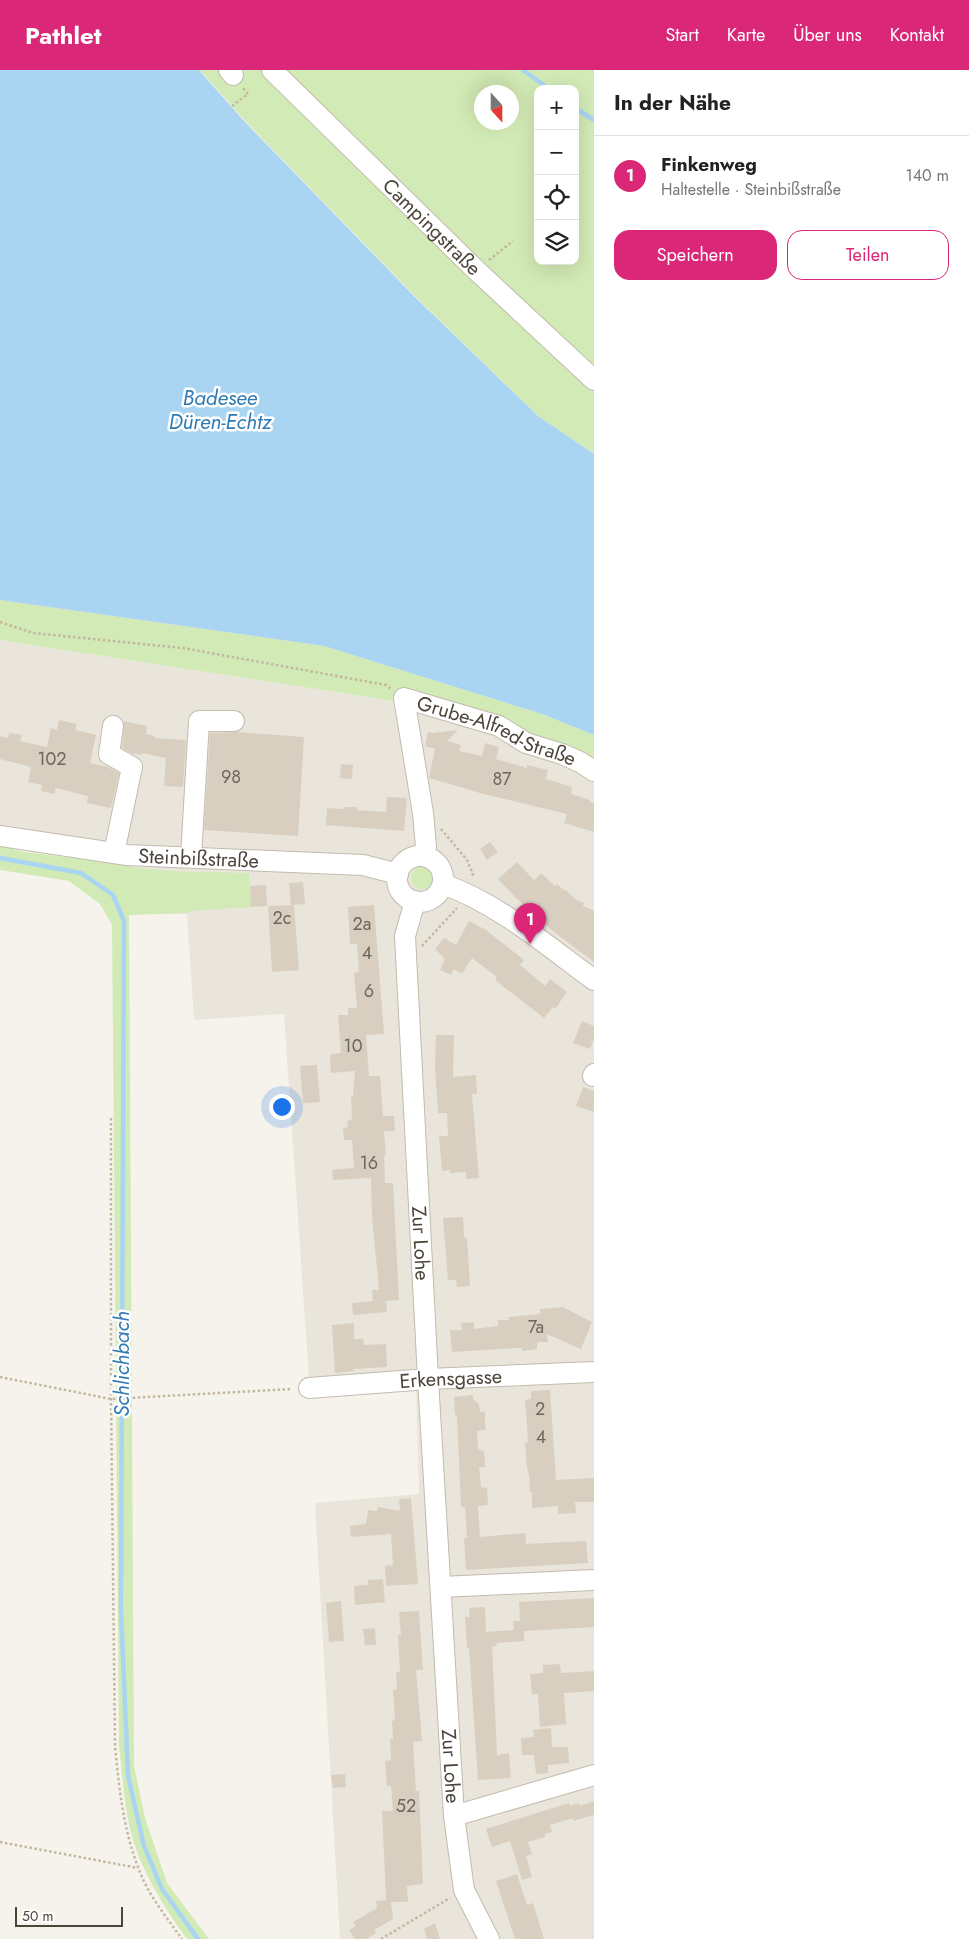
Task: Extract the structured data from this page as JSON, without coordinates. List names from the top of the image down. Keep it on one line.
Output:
{"streets":{"street":["Campingstraße","Grube-Alfred-Straße","Steinbißstraße","Zur Lohe","Erkensgasse"]},"crossings":[["Grube-Alfred-Straße","Steinbißstraße"],["Grube-Alfred-Straße","Zur Lohe"],["Steinbißstraße","Zur Lohe"],["Zur Lohe","Erkensgasse"]],"water":["Badesee Düren-Echtz","Schlichbach"],"house_numbers":["102","98","87","2c","2a","4","6","10","16","7a","2","4","52"],"scale_bar":"50 m","north":"bottom","page":{"header":"Pathlet","nav":["Start","Karte","Über uns","Kontakt"],"heading":"In der Nähe","map_buttons":["+","−"],"list":[{"mark":"1","name":"Finkenweg","note":"Haltestelle · Steinbißstraße","value":"140 m"}],"buttons":["Speichern","Teilen"],"pins":"1","scale":"50 m"}}
